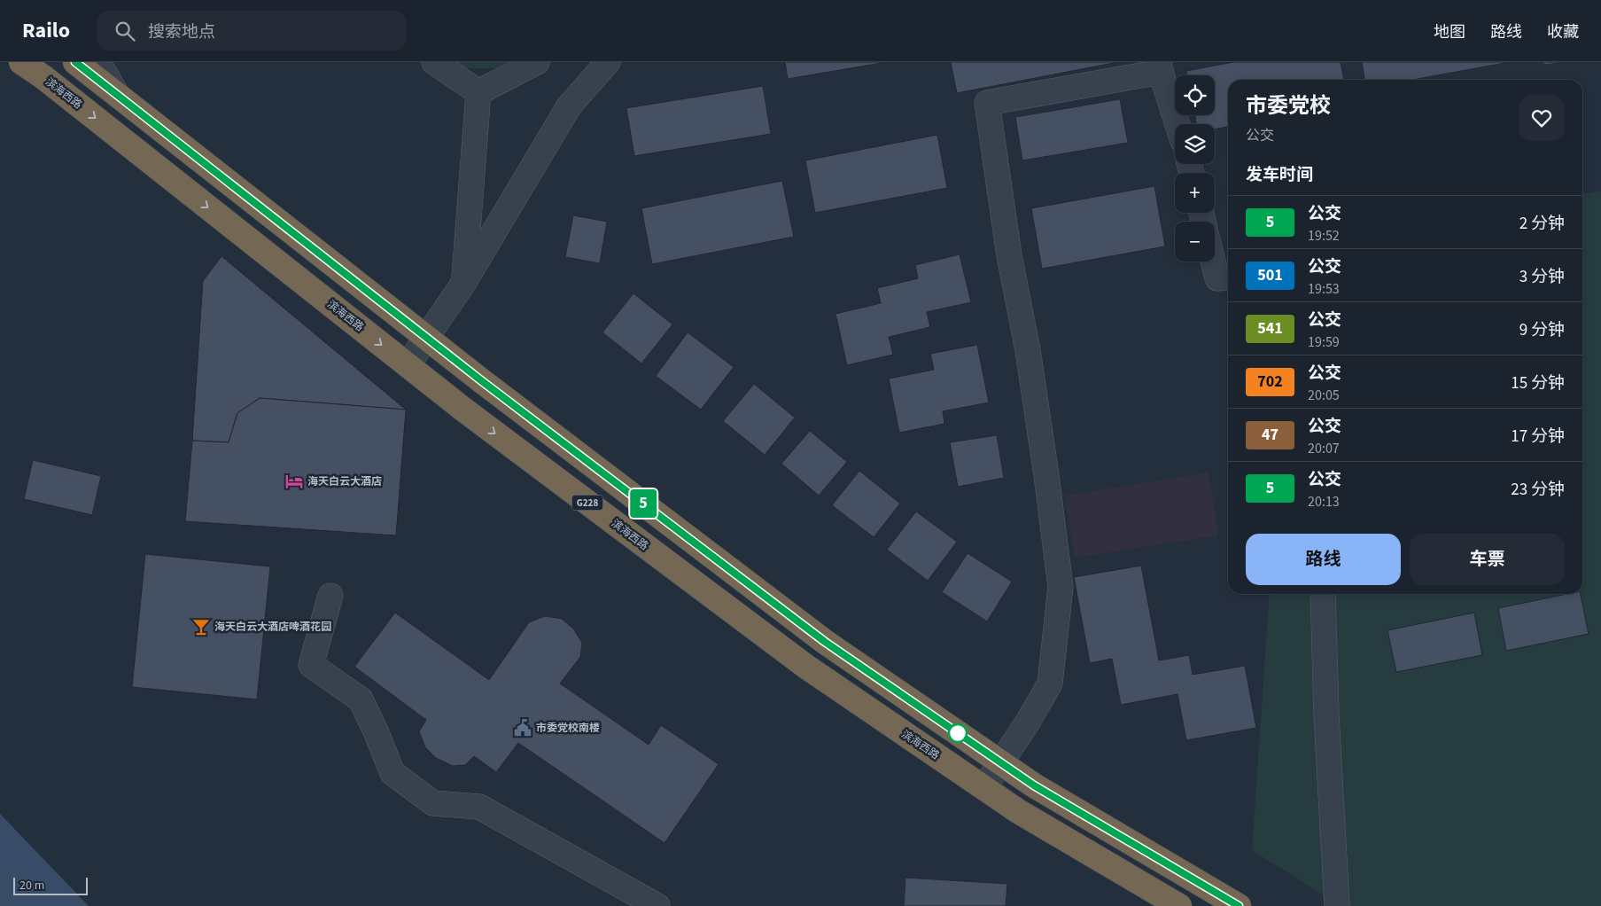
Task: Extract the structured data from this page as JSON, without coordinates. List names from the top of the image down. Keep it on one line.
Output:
{"streets":{"highway":["滨海西路","G228"]},"places":{"hotel":["海天白云大酒店"],"bar":["海天白云大酒店啤酒花园"],"public building":["市委党校南楼"]},"lines":["bus line 5"],"scale_bar":"20 m","page":{"header":"Railo","search":"搜索地点","nav":["地图","路线","收藏"],"on_map":"5","map_buttons":["+","−"],"heading":[["市委党校","公交"],"发车时间"],"list":[{"mark":"5","name":"公交","note":"19:52","value":"2 分钟"},{"mark":"501","name":"公交","note":"19:53","value":"3 分钟"},{"mark":"541","name":"公交","note":"19:59","value":"9 分钟"},{"mark":"702","name":"公交","note":"20:05","value":"15 分钟"},{"mark":"47","name":"公交","note":"20:07","value":"17 分钟"},{"mark":"5","name":"公交","note":"20:13","value":"23 分钟"}],"buttons":["路线","车票"],"scale":"20 m"}}
